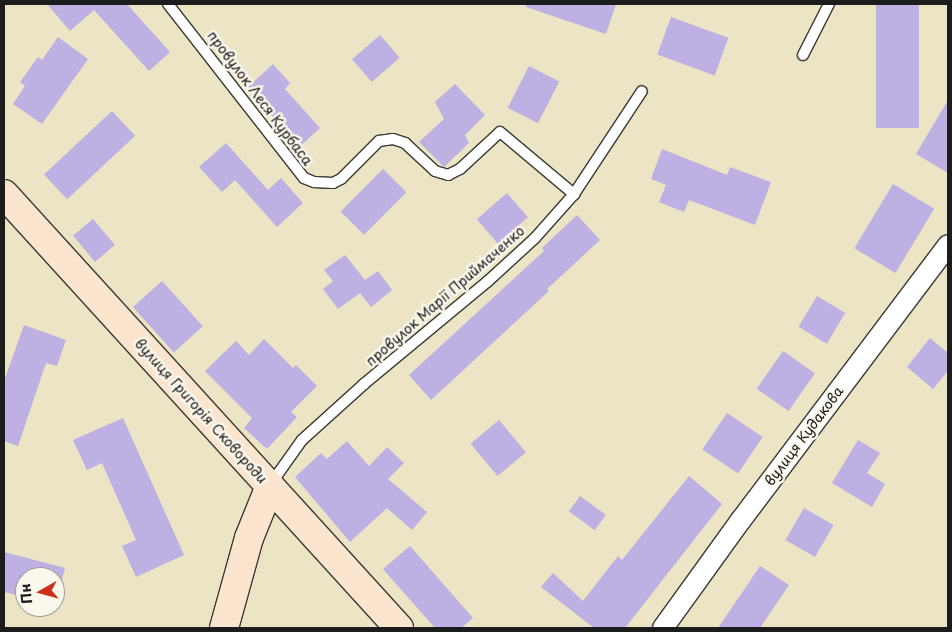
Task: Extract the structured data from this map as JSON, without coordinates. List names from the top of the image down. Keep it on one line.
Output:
{"streets":{"street":["вулиця Григорія Сковороди","вулиця Кудакова"],"lane":["провулок Леся Курбаса","провулок Марії Приймаченко"]},"crossings":[["провулок Леся Курбаса","провулок Марії Приймаченко"],["провулок Марії Приймаченко","вулиця Григорія Сковороди"]],"north":"left"}
